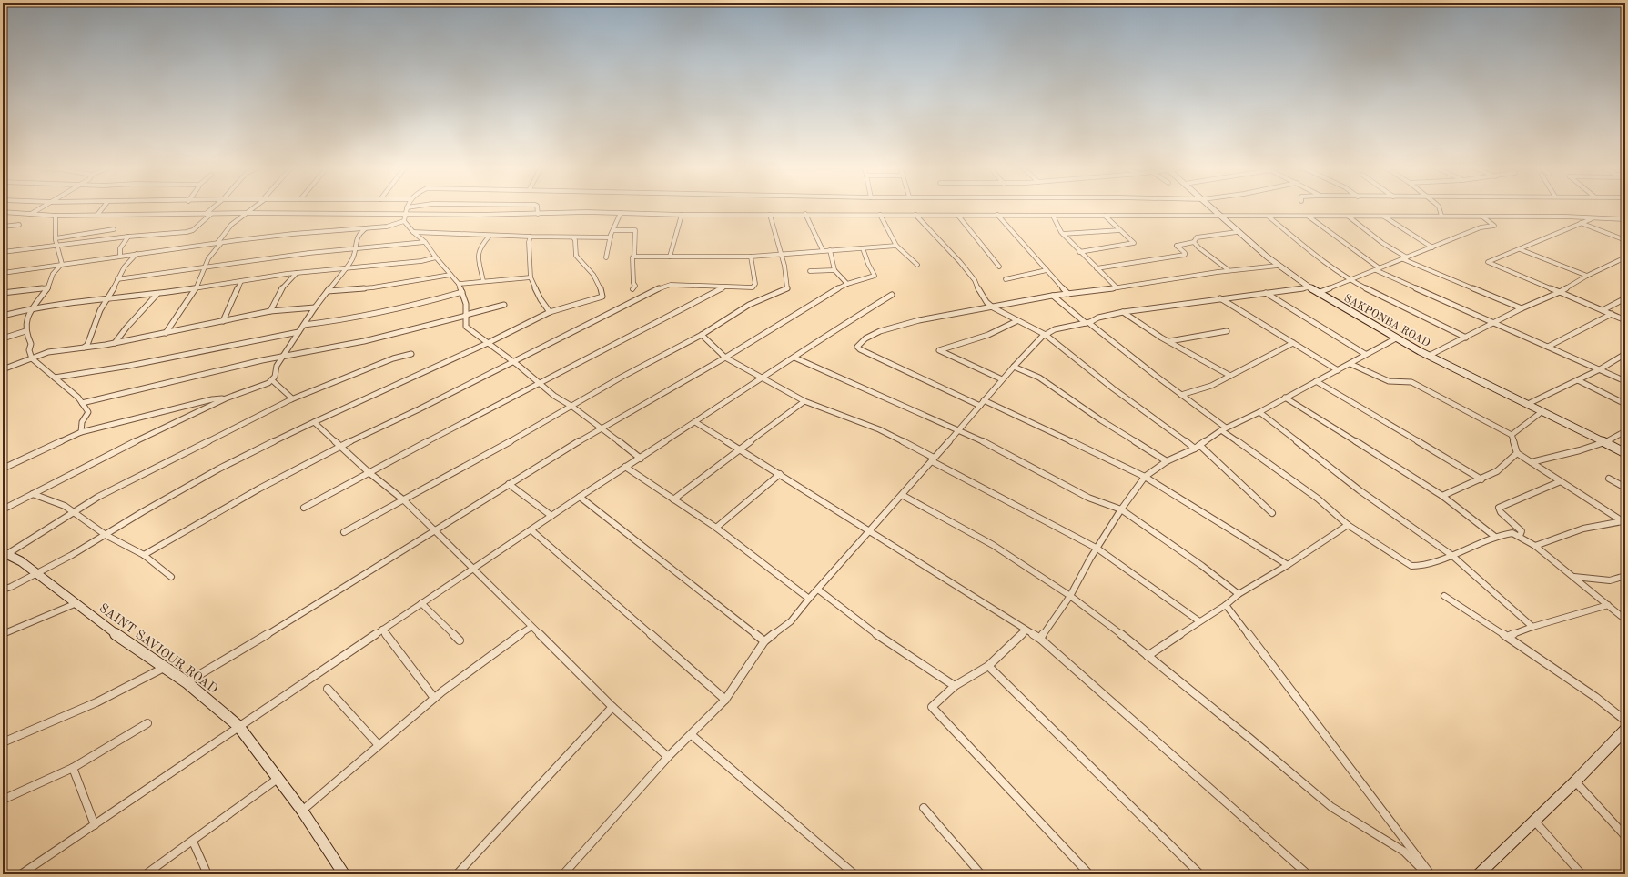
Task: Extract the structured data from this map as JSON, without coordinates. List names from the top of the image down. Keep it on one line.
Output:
{"streets":{"main road":["SAKPONBA ROAD","SAINT SAVIOUR ROAD"]}}
